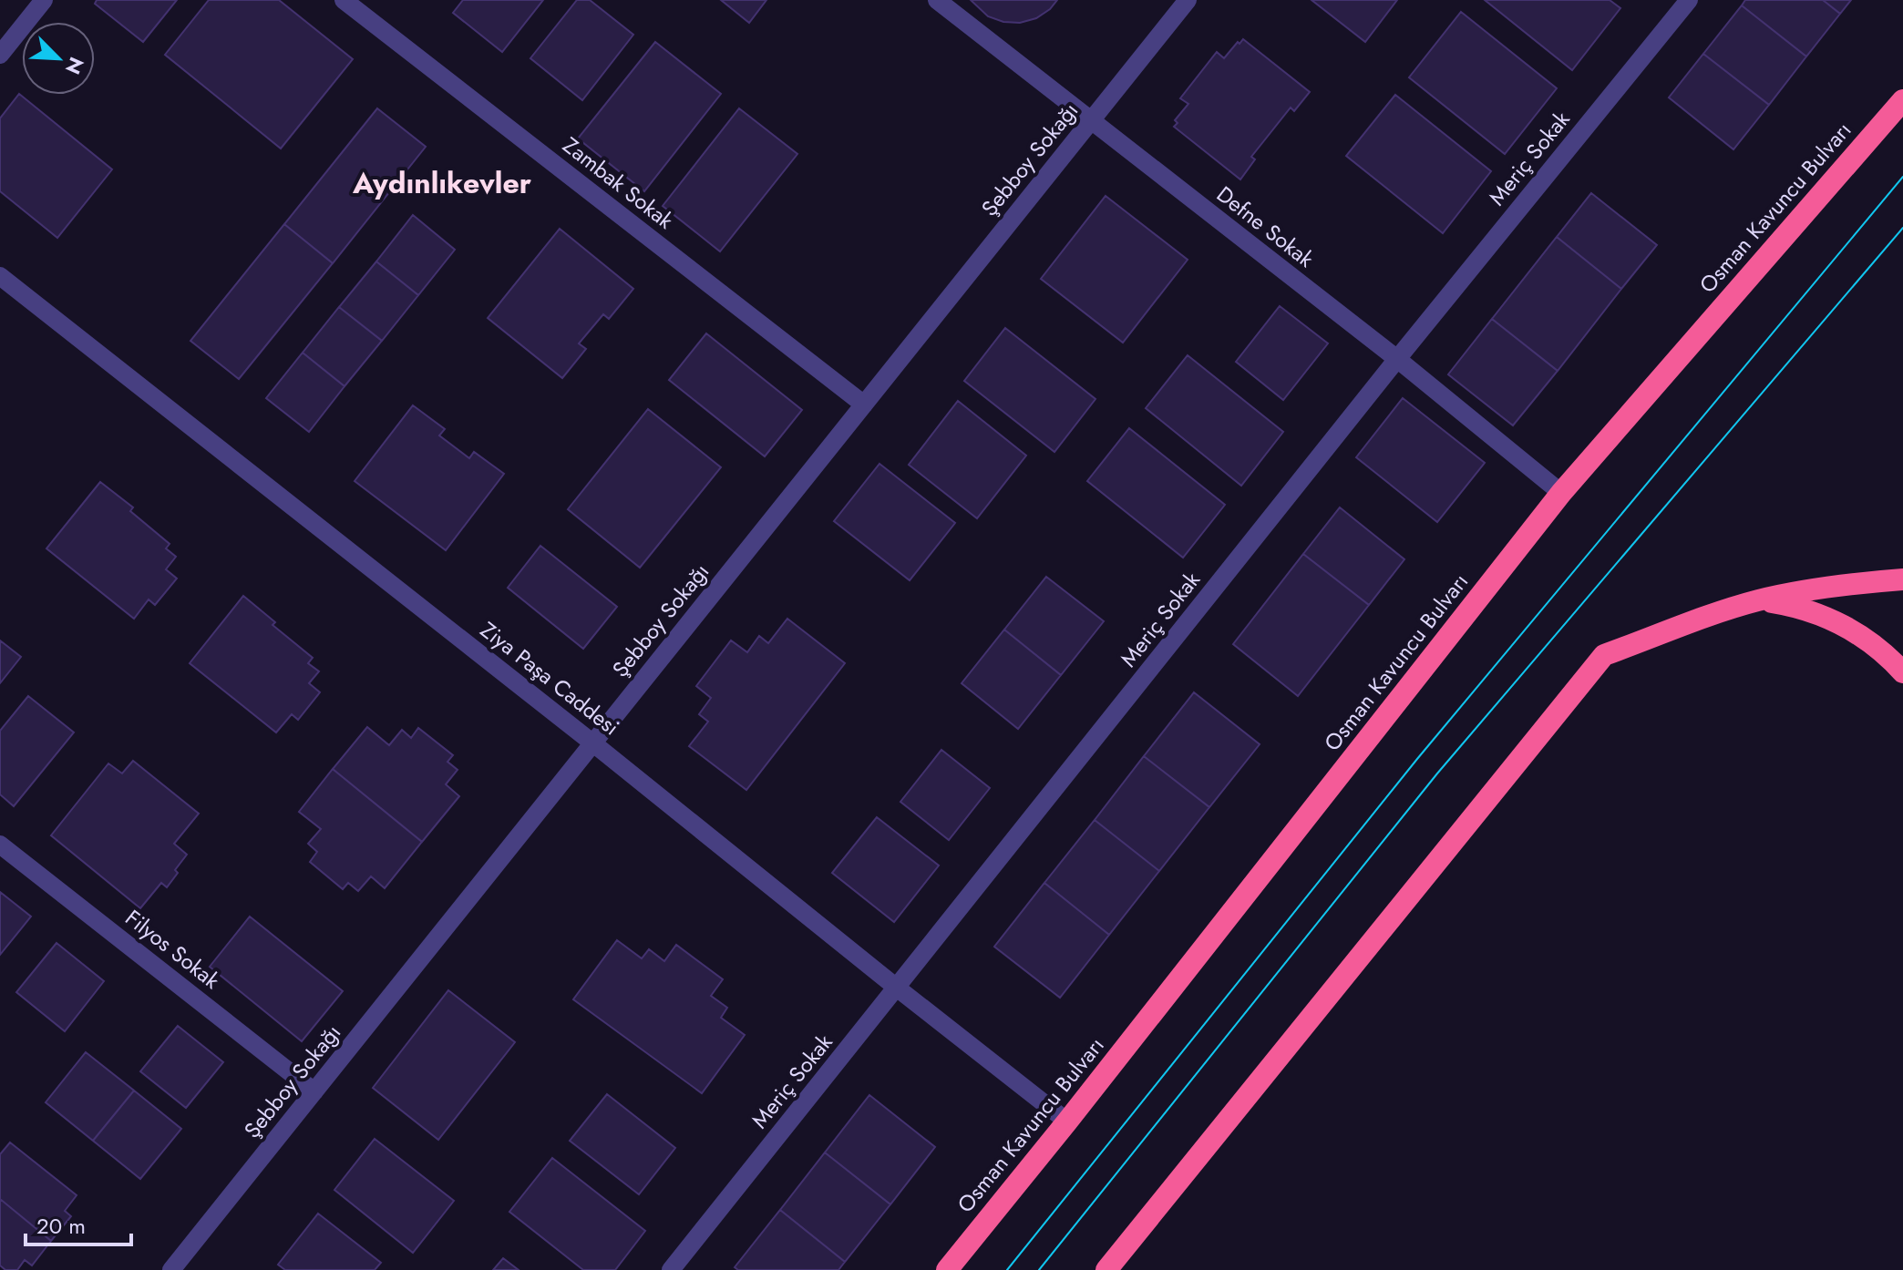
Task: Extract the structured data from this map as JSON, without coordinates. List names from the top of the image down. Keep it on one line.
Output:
{"streets":{"highway":["Osman Kavuncu Bulvarı"],"street":["Meriç Sokak","Şebboy Sokağı","Zambak Sokak","Defne Sokak","Ziya Paşa Caddesi","Filyos Sokak"]},"crossings":[["Meriç Sokak","Defne Sokak"],["Meriç Sokak","Ziya Paşa Caddesi"],["Şebboy Sokağı","Zambak Sokak"],["Şebboy Sokağı","Defne Sokak"],["Şebboy Sokağı","Ziya Paşa Caddesi"],["Şebboy Sokağı","Filyos Sokak"],["Osman Kavuncu Bulvarı","Defne Sokak"],["Osman Kavuncu Bulvarı","Ziya Paşa Caddesi"]],"districts":["Aydınlıkevler"],"scale_bar":"20 m","north":"bottom right"}
